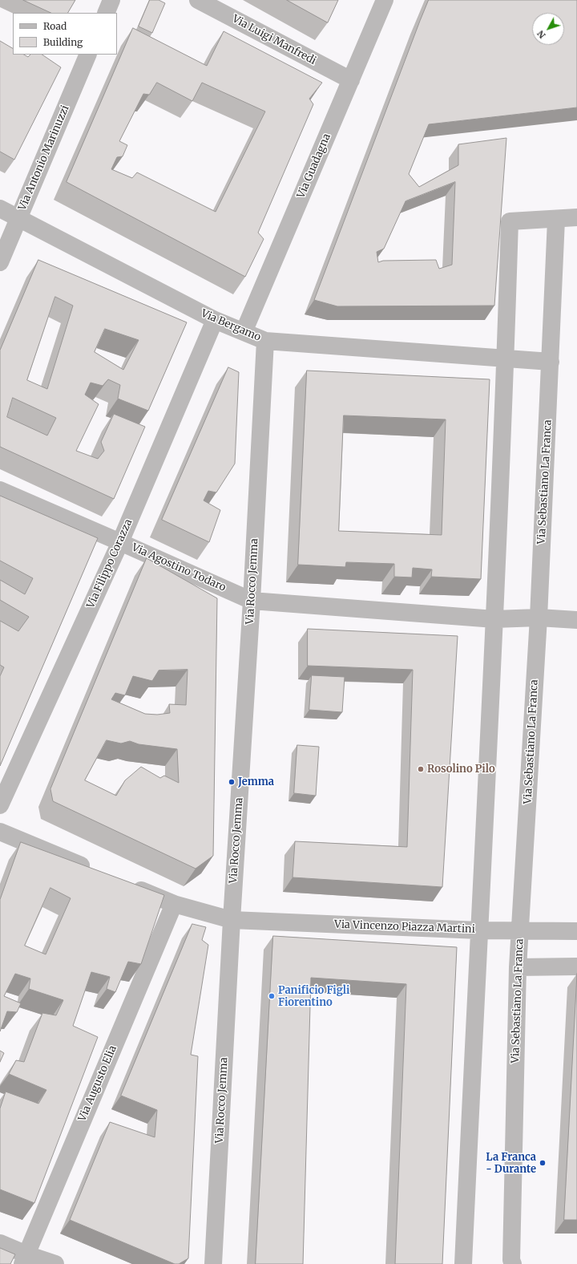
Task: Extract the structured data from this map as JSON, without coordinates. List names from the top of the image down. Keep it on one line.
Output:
{"streets":{"street":["Via Luigi Manfredi","Via Antonio Marinuzzi","Via Guadagna","Via Bergamo","Via Sebastiano La Franca","Via Filippo Corazza","Via Agostino Todaro","Via Rocco Jemma","Via Vincenzo Piazza Martini","Via Augusto Elia"]},"crossings":[["Via Luigi Manfredi","Via Guadagna"],["Via Antonio Marinuzzi","Via Bergamo"],["Via Guadagna","Via Bergamo"],["Via Bergamo","Via Sebastiano La Franca"],["Via Bergamo","Via Filippo Corazza"],["Via Bergamo","Via Rocco Jemma"],["Via Sebastiano La Franca","Via Agostino Todaro"],["Via Sebastiano La Franca","Via Vincenzo Piazza Martini"],["Via Filippo Corazza","Via Agostino Todaro"],["Via Agostino Todaro","Via Rocco Jemma"],["Via Rocco Jemma","Via Vincenzo Piazza Martini"],["Via Vincenzo Piazza Martini","Via Augusto Elia"]],"places":["Rosolino Pilo","Jemma","Panificio Figli Fiorentino","La Franca - Durante"],"legend":["Road","Building"],"north":"bottom left"}
